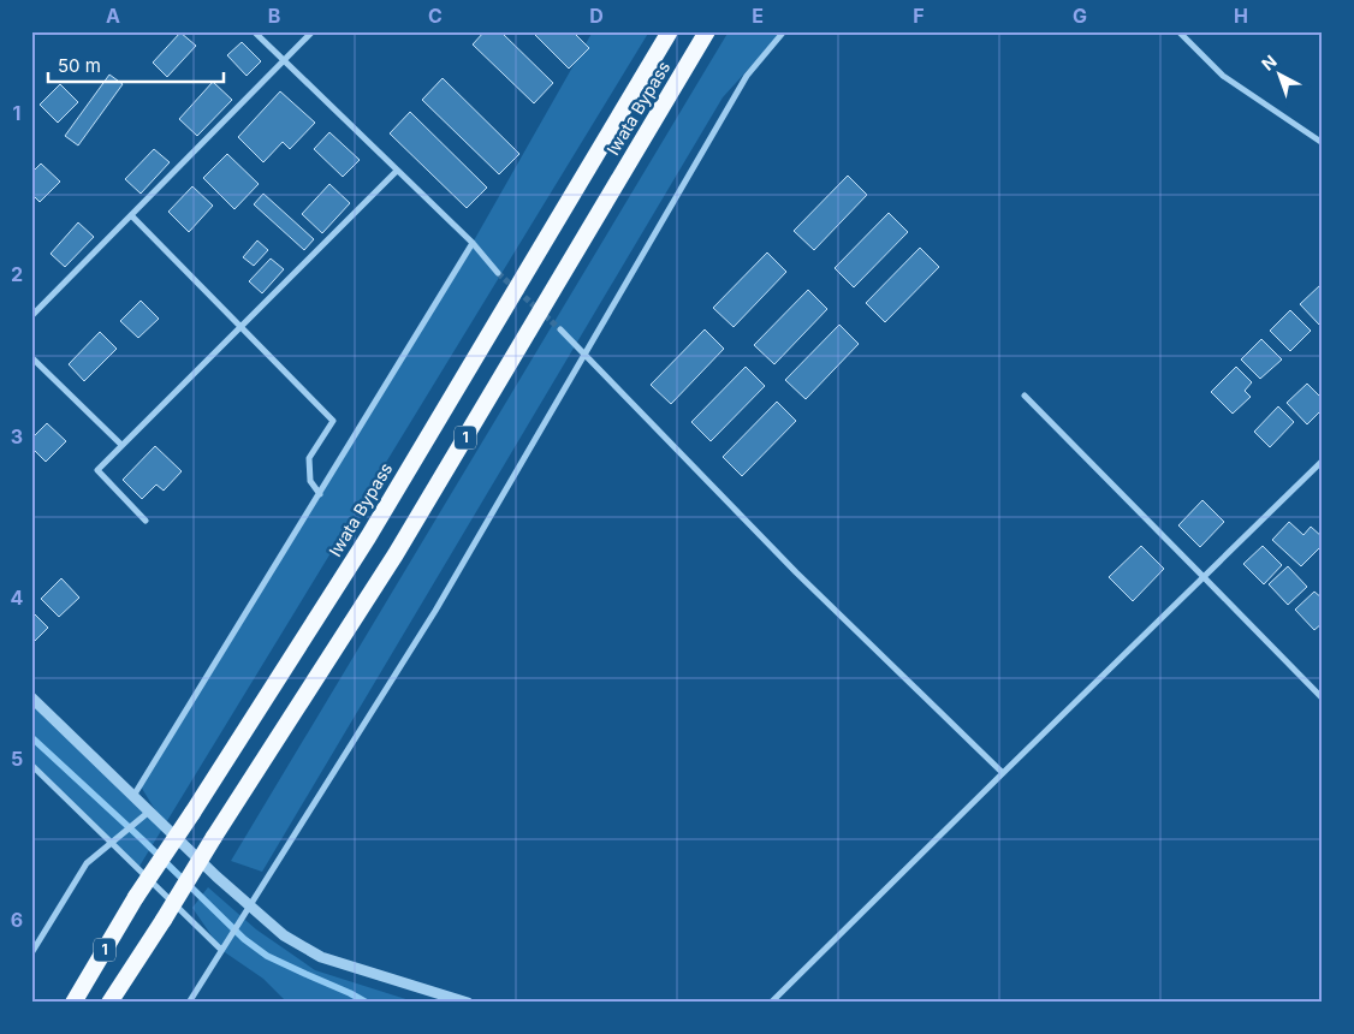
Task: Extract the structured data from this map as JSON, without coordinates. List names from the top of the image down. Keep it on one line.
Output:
{"streets":{"highway":["Iwata Bypass","1"]},"scale_bar":"50 m","north":"top left","grid":{"columns":["A","B","C","D","E","F","G","H"],"rows":["1","2","3","4","5","6"]}}
